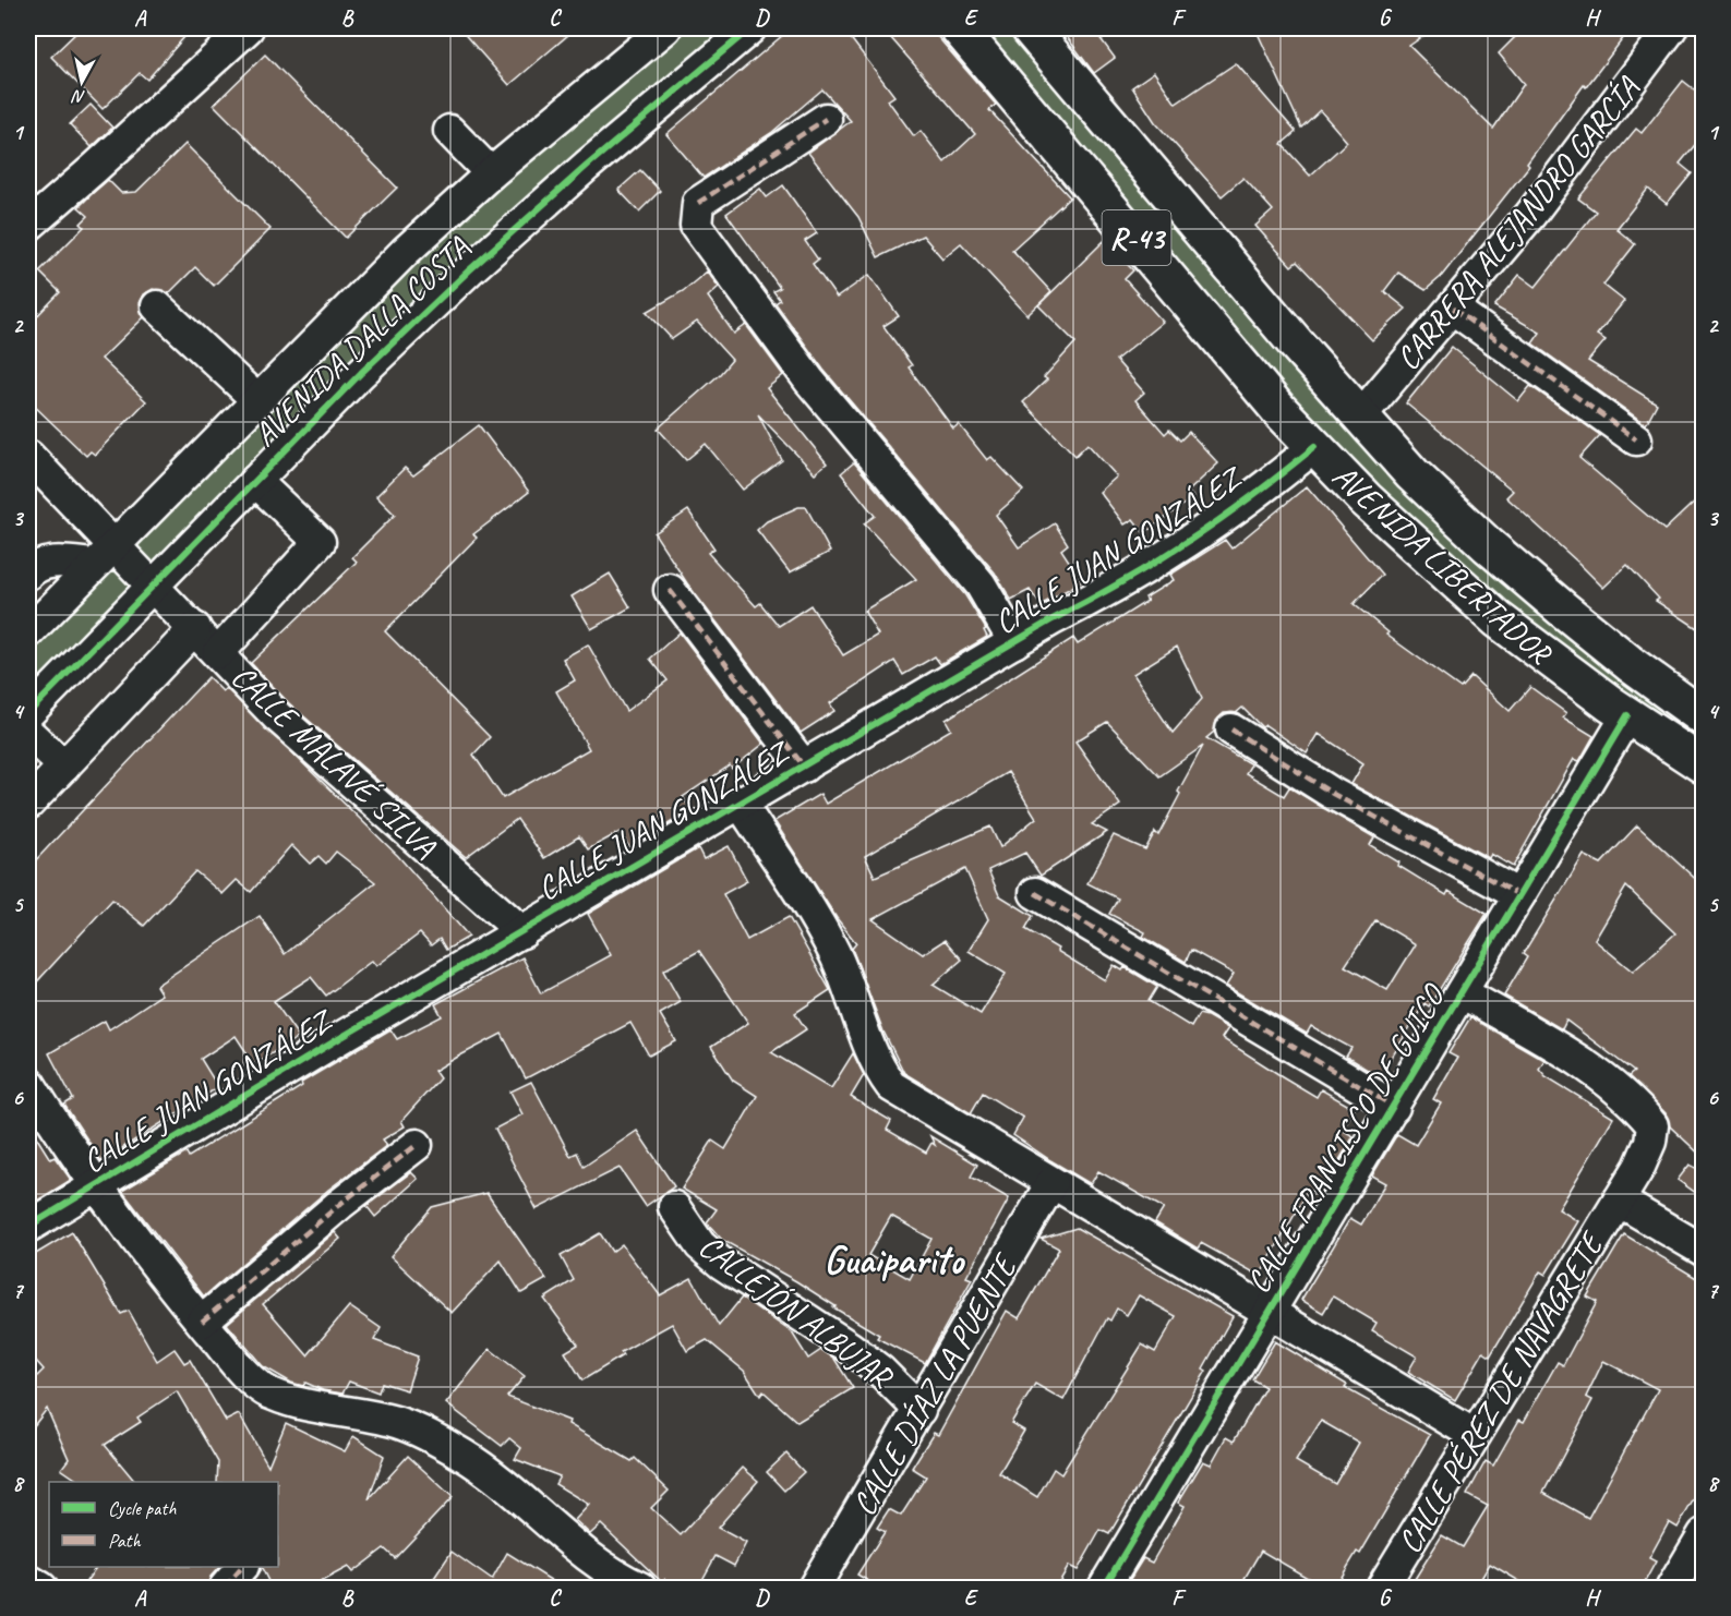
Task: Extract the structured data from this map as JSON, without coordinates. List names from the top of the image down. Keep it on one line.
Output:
{"streets":{"main road":["R-43","AVENIDA LIBERTADOR"],"street":["CARRERA ALEJANDRO GARCÍA","AVENIDA DALLA COSTA","CALLE JUAN GONZÁLEZ","CALLE MALAVÉ SILVA","CALLE FRANCISCO DE GUICO","CALLEJÓN ALBUJAR","CALLE DÍAZ LA PUENTE","CALLE PÉREZ DE NAVAGRETE"]},"crossings":[["CARRERA ALEJANDRO GARCÍA","AVENIDA LIBERTADOR"],["AVENIDA DALLA COSTA","CALLE MALAVÉ SILVA"],["CALLE JUAN GONZÁLEZ","AVENIDA LIBERTADOR"],["CALLE JUAN GONZÁLEZ","CALLE MALAVÉ SILVA"],["AVENIDA LIBERTADOR","CALLE FRANCISCO DE GUICO"],["CALLE FRANCISCO DE GUICO","CALLE PÉREZ DE NAVAGRETE"],["CALLEJÓN ALBUJAR","CALLE DÍAZ LA PUENTE"]],"districts":["Guaiparito"],"legend":["Cycle path","Path"],"north":"bottom","grid":{"columns":["A","B","C","D","E","F","G","H"],"rows":["1","2","3","4","5","6","7","8"]}}
